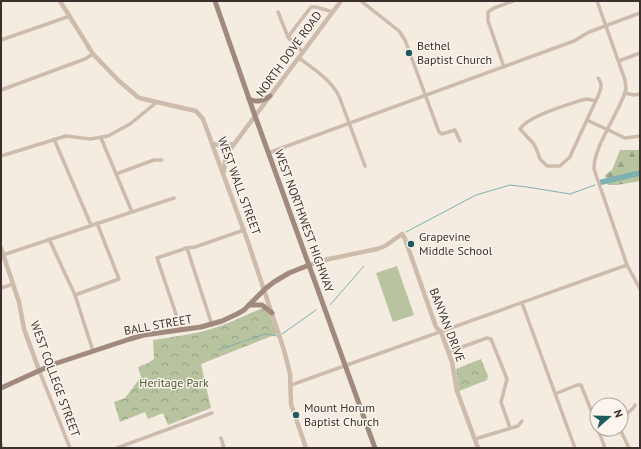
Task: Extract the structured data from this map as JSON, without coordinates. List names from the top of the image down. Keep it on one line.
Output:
{"streets":{"main road":["WEST NORTHWEST HIGHWAY","BALL STREET"],"street":["NORTH DOVE ROAD","WEST WALL STREET","BANYAN DRIVE","WEST COLLEGE STREET"]},"crossings":[["NORTH DOVE ROAD","WEST WALL STREET"],["NORTH DOVE ROAD","WEST NORTHWEST HIGHWAY"],["WEST WALL STREET","BALL STREET"],["WEST NORTHWEST HIGHWAY","BALL STREET"],["WEST NORTHWEST HIGHWAY","BANYAN DRIVE"],["BALL STREET","BANYAN DRIVE"],["BALL STREET","WEST COLLEGE STREET"]],"parks":["Heritage Park"],"places":["Bethel Baptist Church","Grapevine Middle School","Mount Horum Baptist Church"],"north":"right"}
